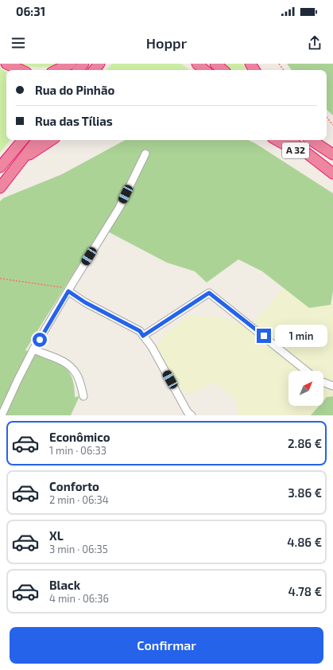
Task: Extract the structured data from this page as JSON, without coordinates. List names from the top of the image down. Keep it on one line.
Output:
{"streets":{"highway":["A 32"]},"north":"top right","page":{"status":"06:31","header":"Hoppr","banner":["Rua do Pinhão","Rua das Tílias"],"bubble":"1 min","list":[{"name":"Econômico","note":"1 min · 06:33","value":"2.86 €"},{"name":"Conforto","note":"2 min · 06:34","value":"3.86 €"},{"name":"XL","note":"3 min · 06:35","value":"4.86 €"},{"name":"Black","note":"4 min · 06:36","value":"4.78 €"}],"buttons":"Confirmar"}}
